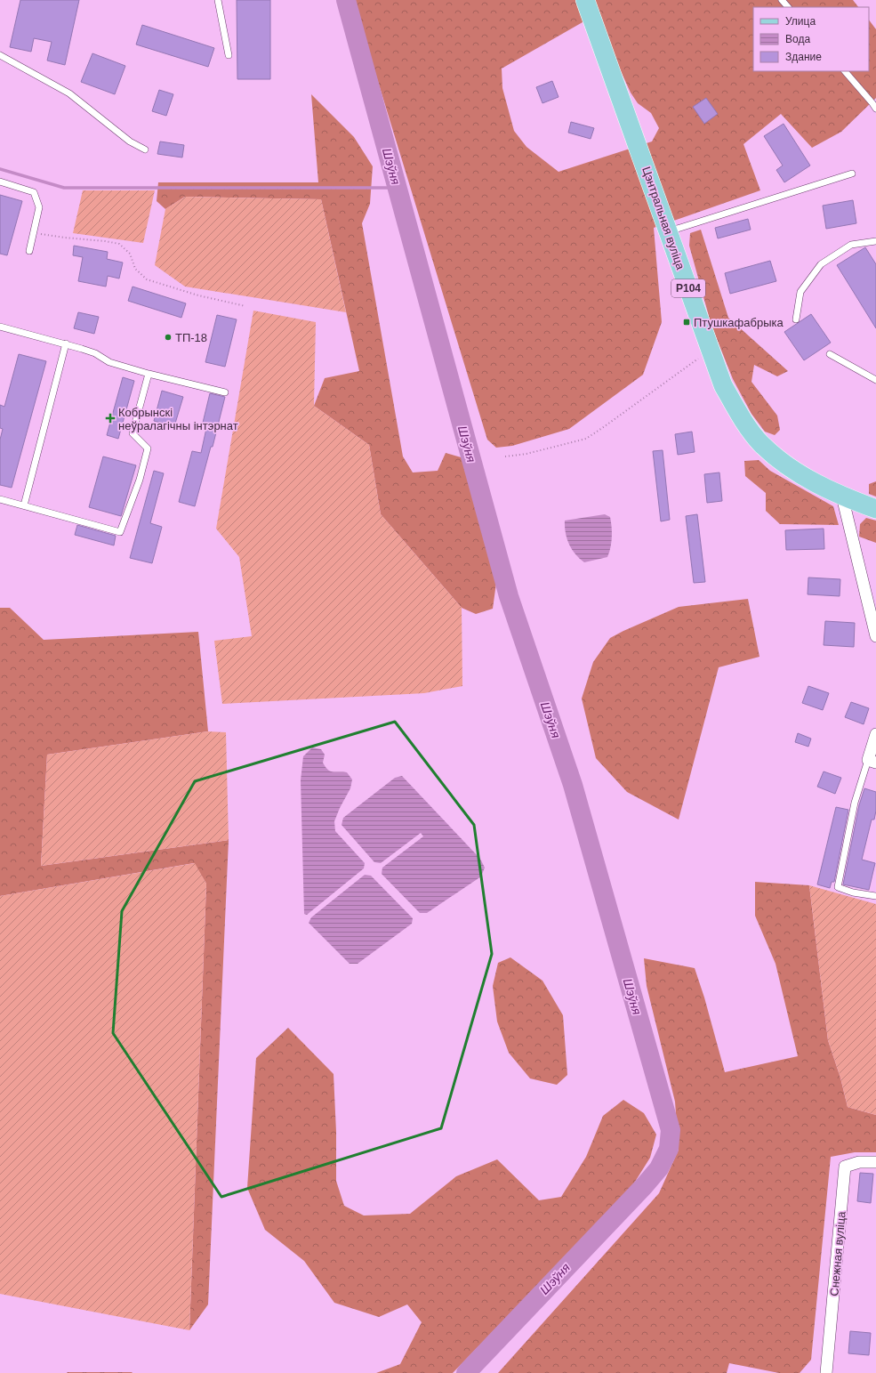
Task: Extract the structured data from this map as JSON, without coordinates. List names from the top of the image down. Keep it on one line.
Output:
{"streets":{"main road":["Цэнтральная вуліца","Р104"],"street":["Снежная вуліца"]},"water":["Шэўня"],"places":{"transit":["Птушкафабрыка"],"other":["ТП-18"],"health":["Кобрынскі неўралагічны інтэрнат"]},"legend":["Улица","Вода","Здание"]}
